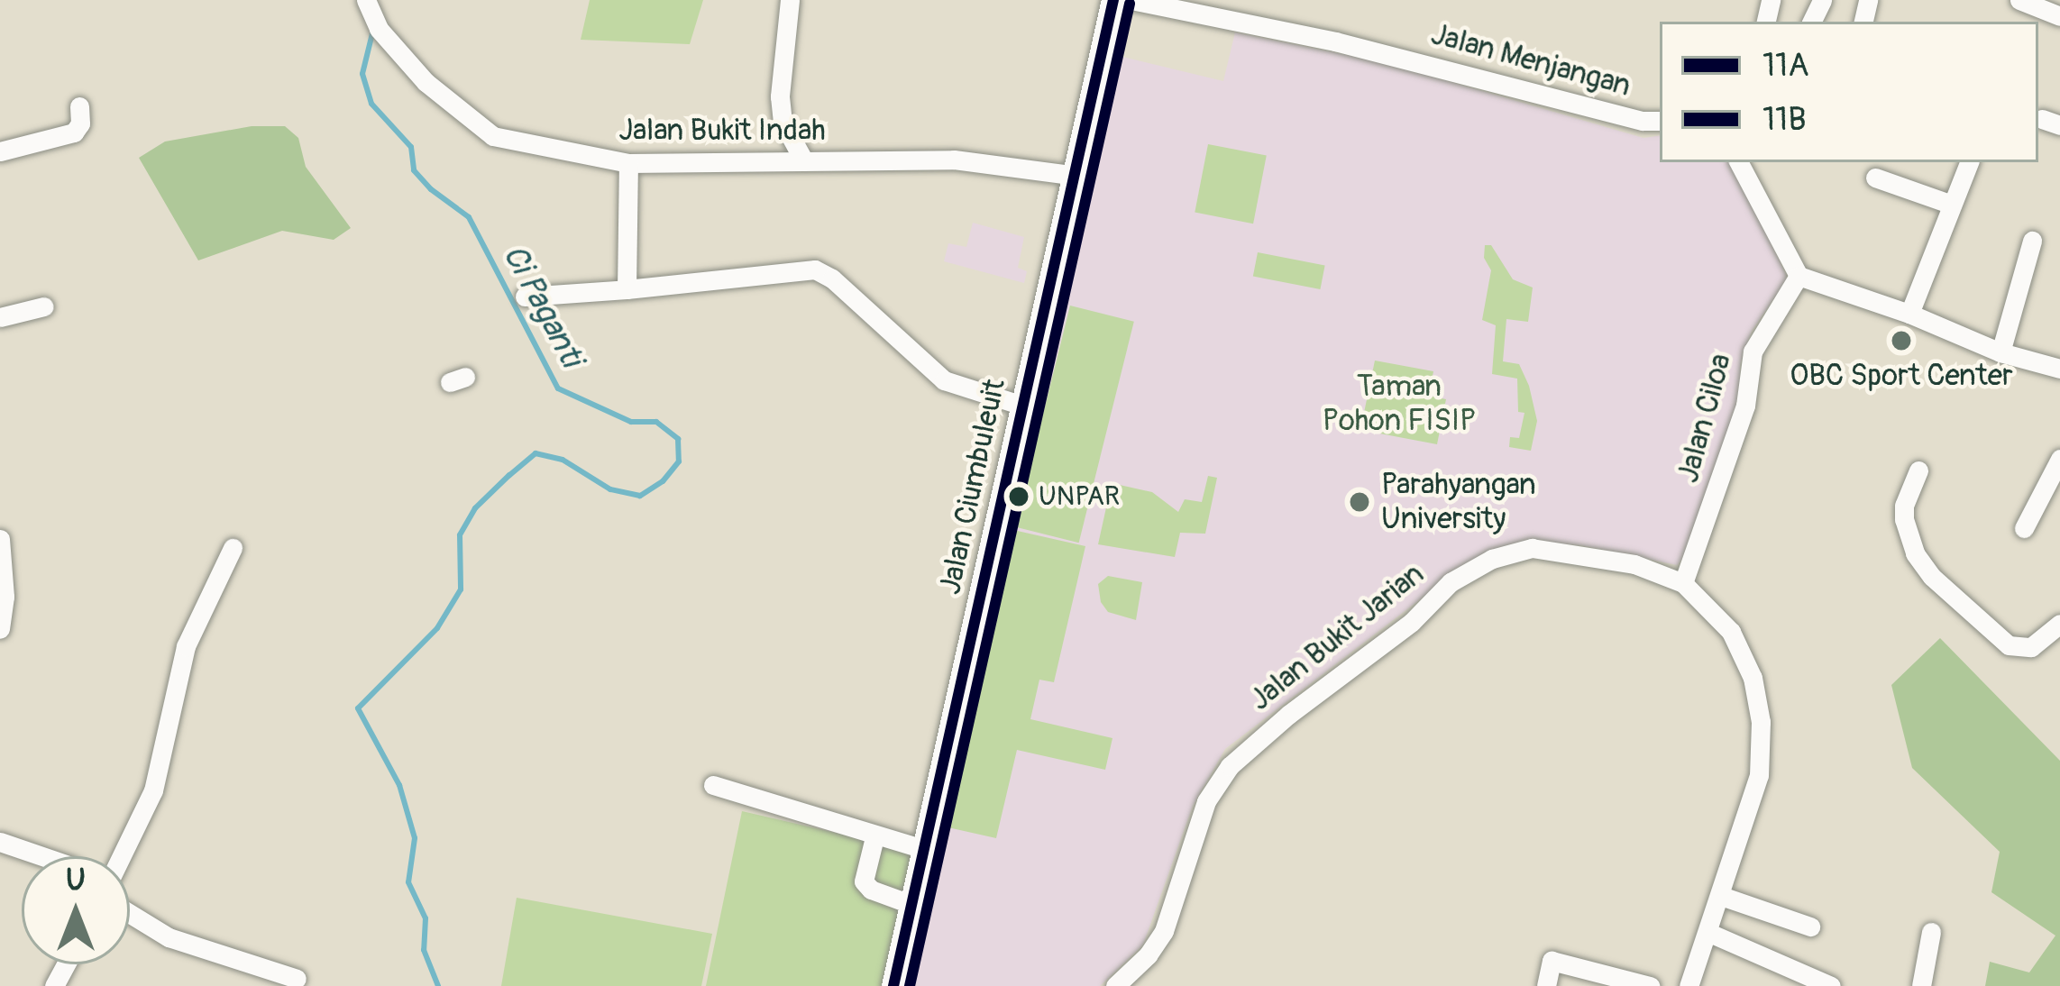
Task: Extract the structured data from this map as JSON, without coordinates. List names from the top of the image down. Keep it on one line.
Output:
{"streets":{"main road":["Jalan Ciumbuleuit"],"street":["Jalan Menjangan","Jalan Bukit Indah","Jalan Ciloa","Jalan Bukit Jarian"]},"crossings":[["Jalan Bukit Indah","Jalan Ciumbuleuit"],["Jalan Ciloa","Jalan Bukit Jarian"]],"water":["Ci Paganti"],"parks":["Taman Pohon FISIP"],"places":["OBC Sport Center","UNPAR","Parahyangan University"],"lines":["transit line 11A","transit line 11B"],"legend":["11A","11B"],"north":"top"}
